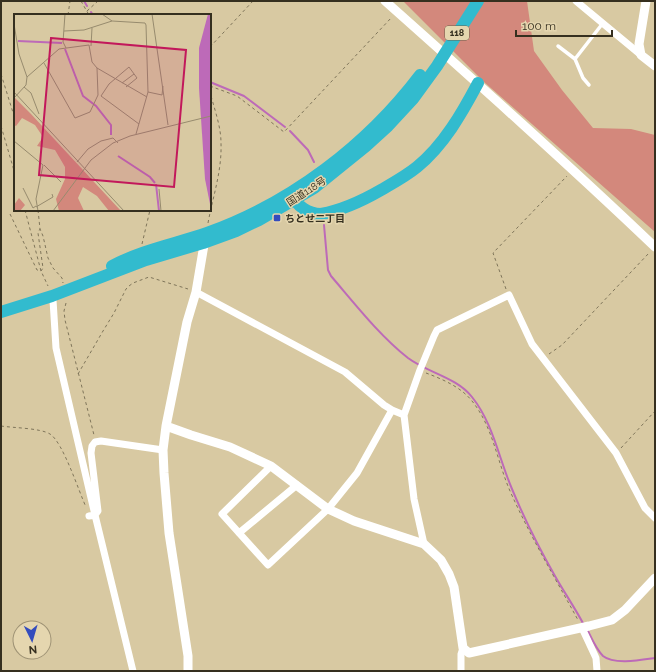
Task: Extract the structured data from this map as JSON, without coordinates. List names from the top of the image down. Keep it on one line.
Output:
{"streets":{"highway":["118","国道118号"]},"places":{"transit":["ちとせ二丁目"]},"scale_bar":"100 m","north":"bottom"}
